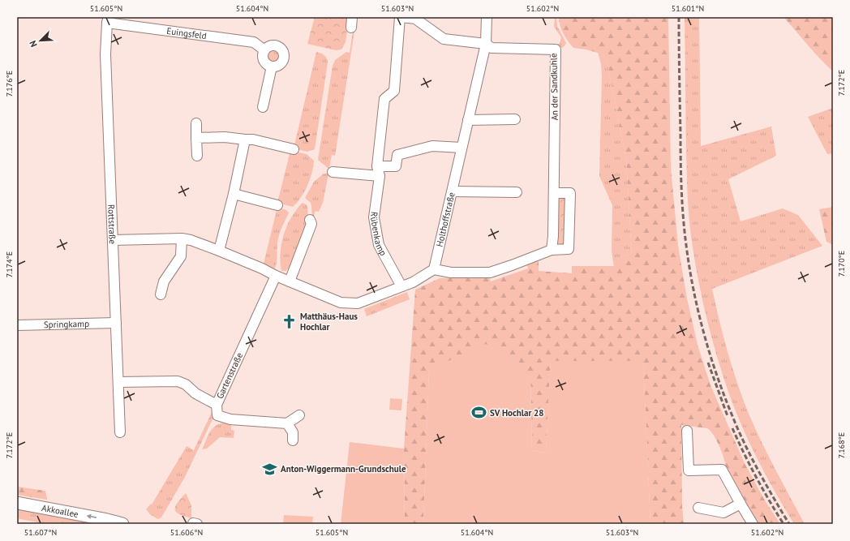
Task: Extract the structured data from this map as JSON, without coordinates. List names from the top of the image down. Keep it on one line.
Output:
{"streets":{"main road":["Akkoallee"],"street":["Euingsfeld","An der Sandkuhle","Holthoffstraße","Rottstraße","Rübenkamp","Springkamp","Gartenstraße"]},"crossings":[["Euingsfeld","Rottstraße"],["An der Sandkuhle","Holthoffstraße"],["Rottstraße","Springkamp"],["Rottstraße","Gartenstraße"]],"one_way":["Akkoallee"],"places":{"church":["Matthäus-Haus Hochlar"],"sports":["SV Hochlar 28"],"school or university":["Anton-Wiggermann-Grundschule"]},"north":"bottom left","coordinates":["51.605°N","51.604°N","51.603°N","51.602°N","51.601°N","7.172°E","7.176°E","7.170°E","7.174°E","7.168°E","51.607°N","51.606°N"]}
